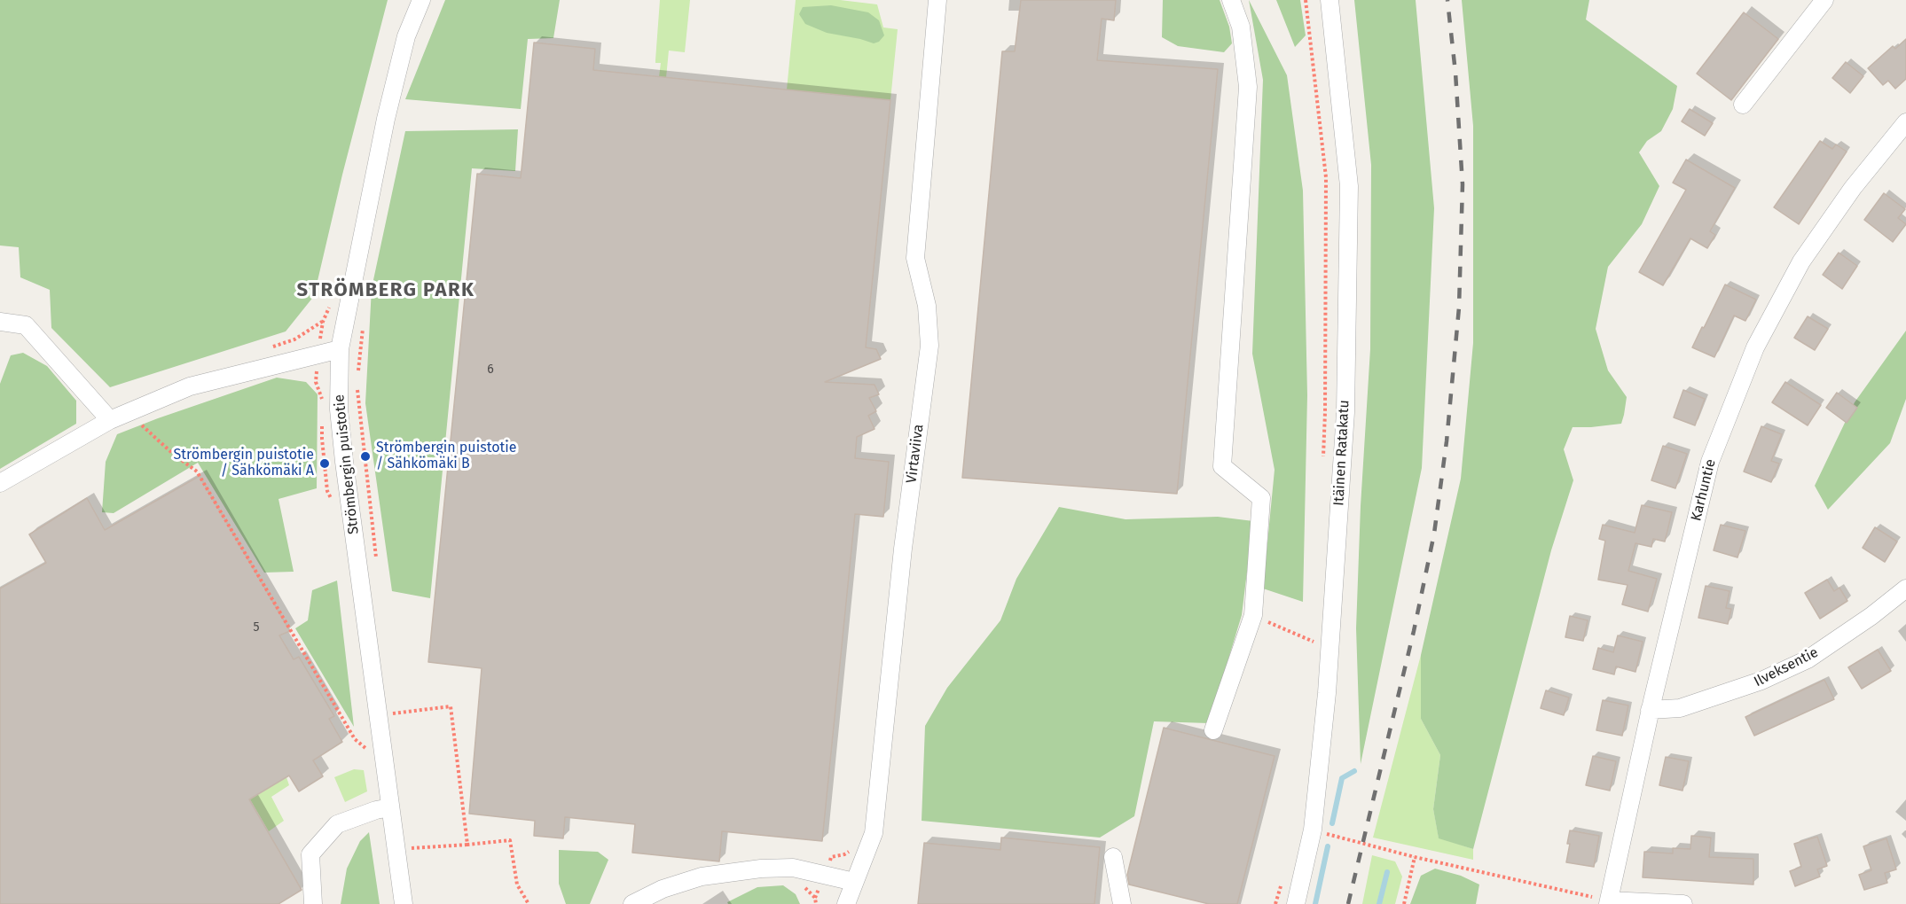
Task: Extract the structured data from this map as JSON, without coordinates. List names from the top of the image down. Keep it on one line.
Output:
{"streets":{"street":["Itäinen Ratakatu","Virtaviiva","Strömbergin puistotie","Karhuntie","Ilveksentie"]},"crossings":[["Karhuntie","Ilveksentie"]],"districts":["STRÖMBERG PARK"],"places":["Strömbergin puistotie / Sähkömäki B","Strömbergin puistotie / Sähkömäki A"],"house_numbers":["6","5"]}
